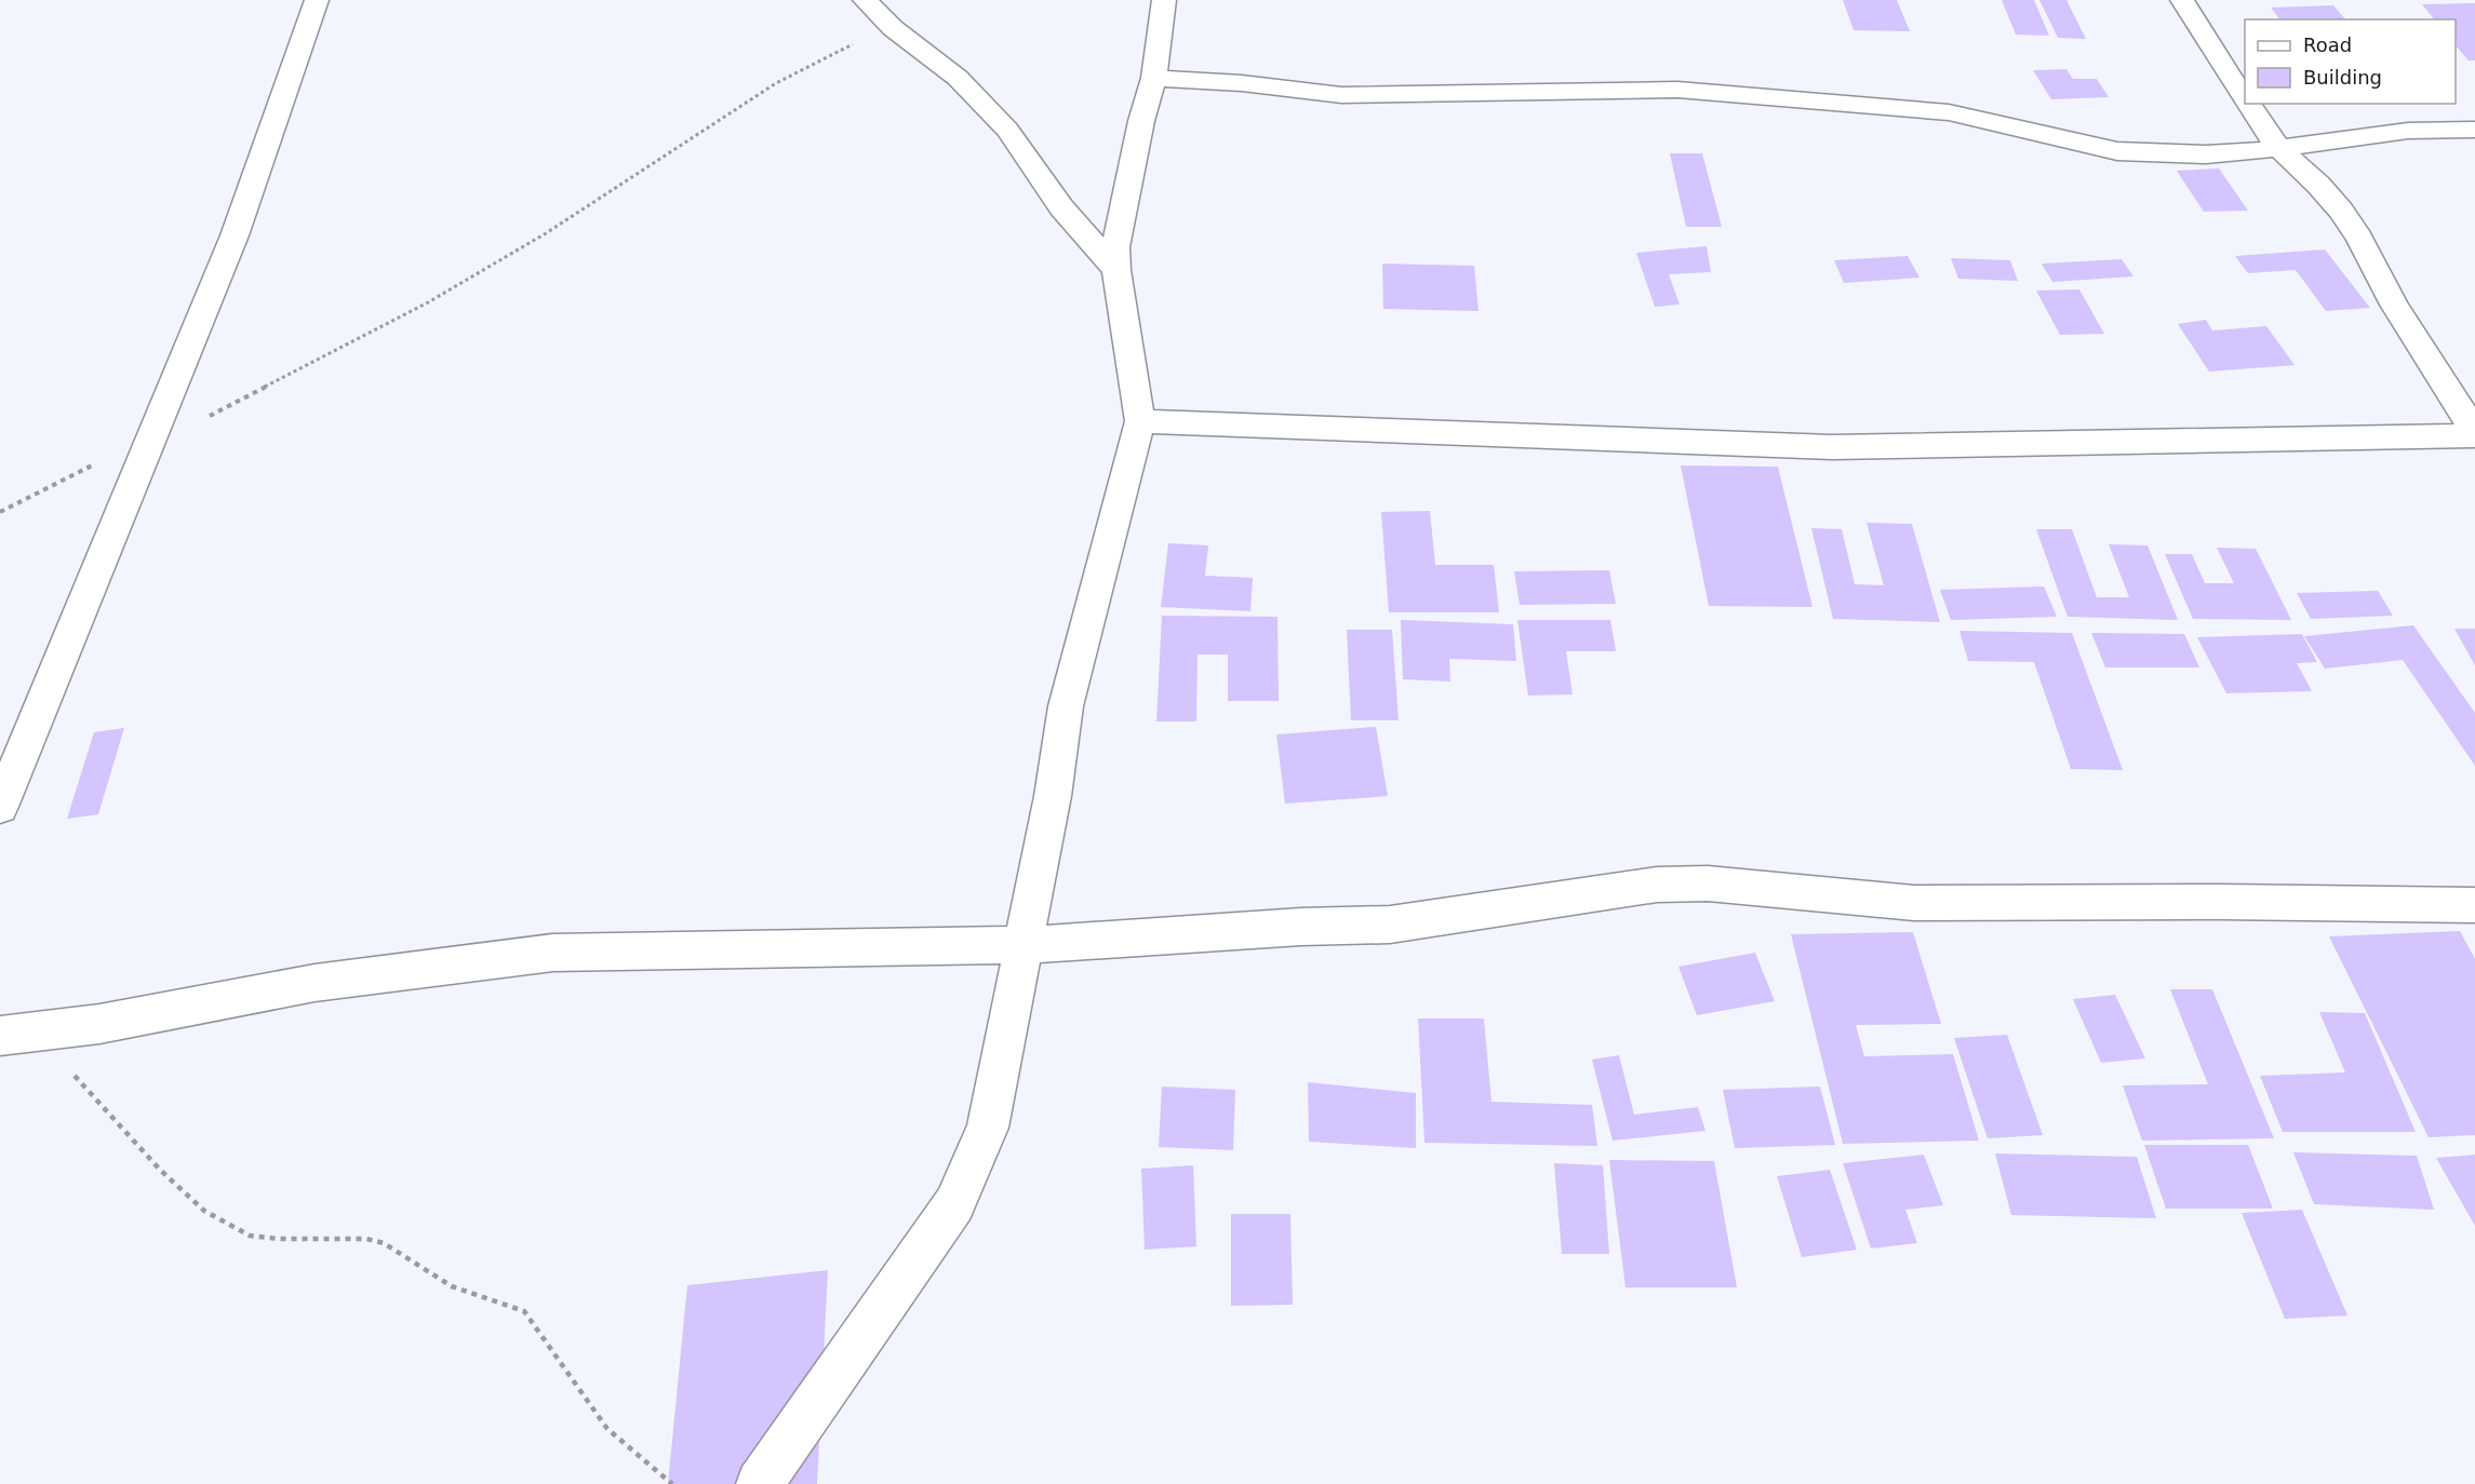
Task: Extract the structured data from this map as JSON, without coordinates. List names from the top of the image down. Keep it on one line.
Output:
{"legend":["Road","Building"]}
